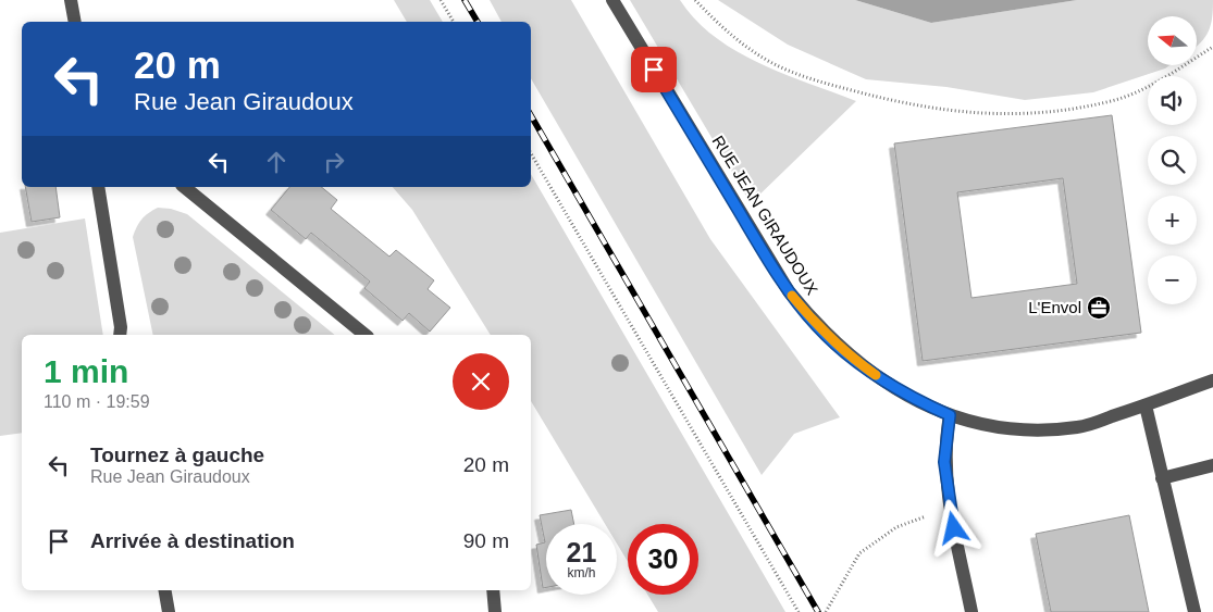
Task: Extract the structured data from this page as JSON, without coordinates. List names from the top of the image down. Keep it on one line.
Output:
{"streets":{"street":["RUE JEAN GIRAUDOUX"]},"places":{"office":["L'Envol"]},"north":"left","page":{"map_buttons":["+","−"],"turn":["20 m","Rue Jean Giraudoux"],"heading":["1 min","110 m · 19:59"],"list":[{"name":"Tournez à gauche","note":"Rue Jean Giraudoux","value":"20 m"},{"name":"Arrivée à destination","value":"90 m"}],"speed":"21 km/h","limit":"30"}}
